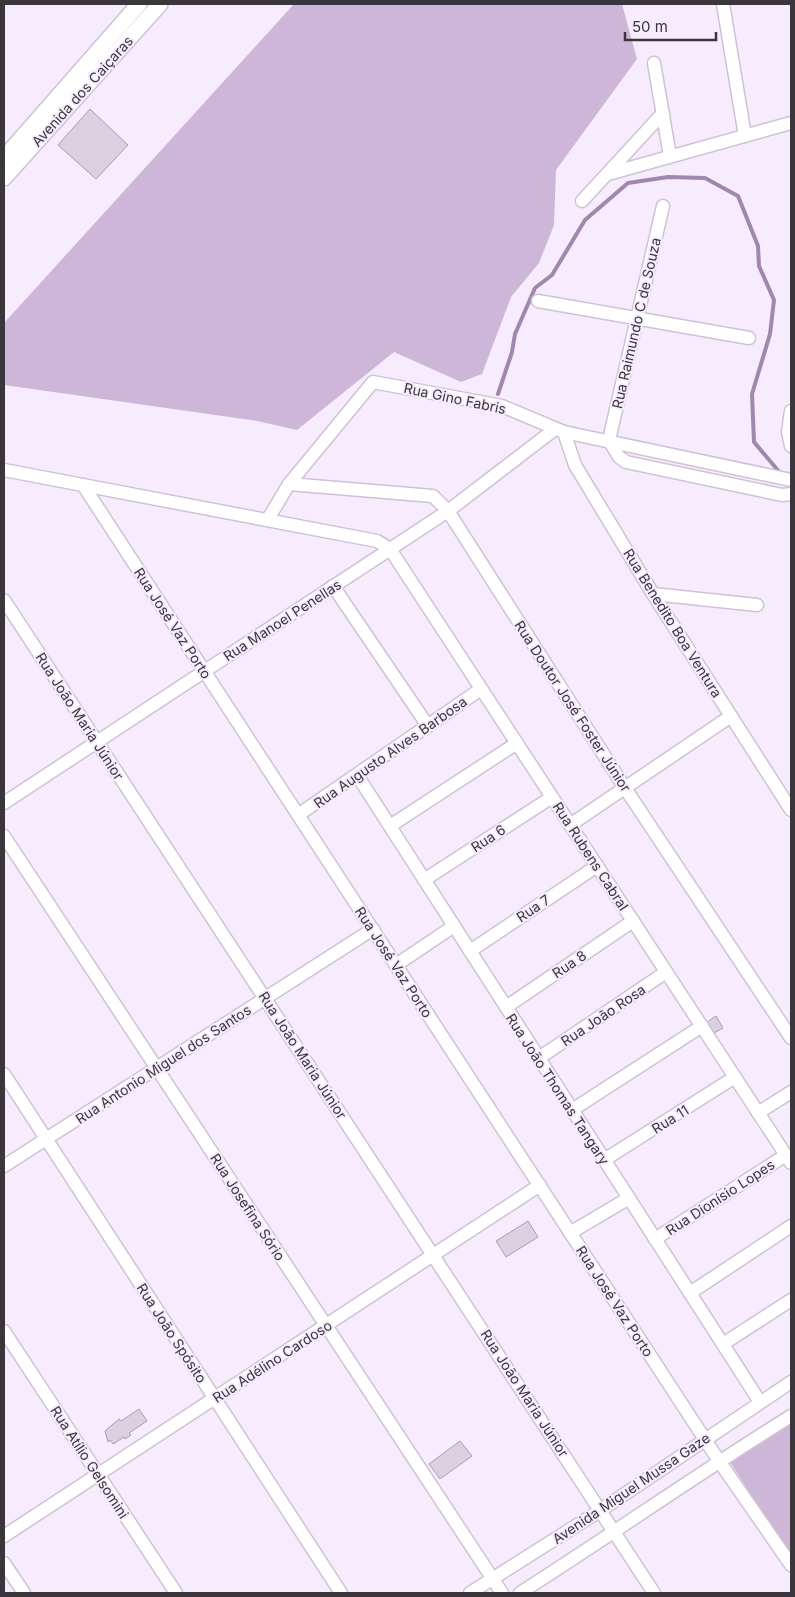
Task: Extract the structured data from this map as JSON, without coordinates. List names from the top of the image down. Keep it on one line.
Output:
{"streets":{"street":["Avenida dos Caiçaras","Rua Raimundo C de Souza","Rua Gino Fabris","Rua Manoel Penellas","Rua José Vaz Porto","Rua Benedito Boa Ventura","Rua Doutor José Foster Júnior","Rua João Maria Júnior","Rua Augusto Alves Barbosa","Rua 6","Rua Rubens Cabral","Rua 7","Rua 8","Rua João Rosa","Rua Antonio Miguel dos Santos","Rua João Thomas Tangary","Rua 11","Rua Dionísio Lopes","Rua Josefina Sório","Rua João Spósito","Rua Adélino Cardoso","Rua Atílio Gelsomini","Avenida Miguel Mussa Gaze"]},"crossings":[["Rua Raimundo C de Souza","Rua Gino Fabris"],["Rua Gino Fabris","Rua Manoel Penellas"],["Rua Gino Fabris","Rua Benedito Boa Ventura"],["Rua Gino Fabris","Rua Doutor José Foster Júnior"],["Rua Manoel Penellas","Rua José Vaz Porto"],["Rua Manoel Penellas","Rua Benedito Boa Ventura"],["Rua Manoel Penellas","Rua Doutor José Foster Júnior"],["Rua Manoel Penellas","Rua João Maria Júnior"],["Rua Manoel Penellas","Rua Rubens Cabral"],["Rua José Vaz Porto","Rua Augusto Alves Barbosa"],["Rua José Vaz Porto","Rua Antonio Miguel dos Santos"],["Rua José Vaz Porto","Rua Adélino Cardoso"],["Rua José Vaz Porto","Avenida Miguel Mussa Gaze"],["Rua João Maria Júnior","Rua Antonio Miguel dos Santos"],["Rua João Maria Júnior","Rua Adélino Cardoso"],["Rua João Maria Júnior","Avenida Miguel Mussa Gaze"],["Rua Augusto Alves Barbosa","Rua Rubens Cabral"],["Rua Augusto Alves Barbosa","Rua João Thomas Tangary"],["Rua 6","Rua Rubens Cabral"],["Rua 6","Rua João Thomas Tangary"],["Rua Rubens Cabral","Rua 7"],["Rua Rubens Cabral","Rua 8"],["Rua Rubens Cabral","Rua João Rosa"],["Rua Rubens Cabral","Rua 11"],["Rua Rubens Cabral","Rua Dionísio Lopes"],["Rua 7","Rua João Thomas Tangary"],["Rua 8","Rua João Thomas Tangary"],["Rua João Rosa","Rua João Thomas Tangary"],["Rua Antonio Miguel dos Santos","Rua Josefina Sório"],["Rua Antonio Miguel dos Santos","Rua João Spósito"],["Rua João Thomas Tangary","Rua 11"],["Rua João Thomas Tangary","Rua Dionísio Lopes"],["Rua João Thomas Tangary","Avenida Miguel Mussa Gaze"],["Rua Josefina Sório","Rua Adélino Cardoso"],["Rua Josefina Sório","Avenida Miguel Mussa Gaze"],["Rua João Spósito","Rua Adélino Cardoso"],["Rua Adélino Cardoso","Rua Atílio Gelsomini"]],"scale_bar":"50 m"}
